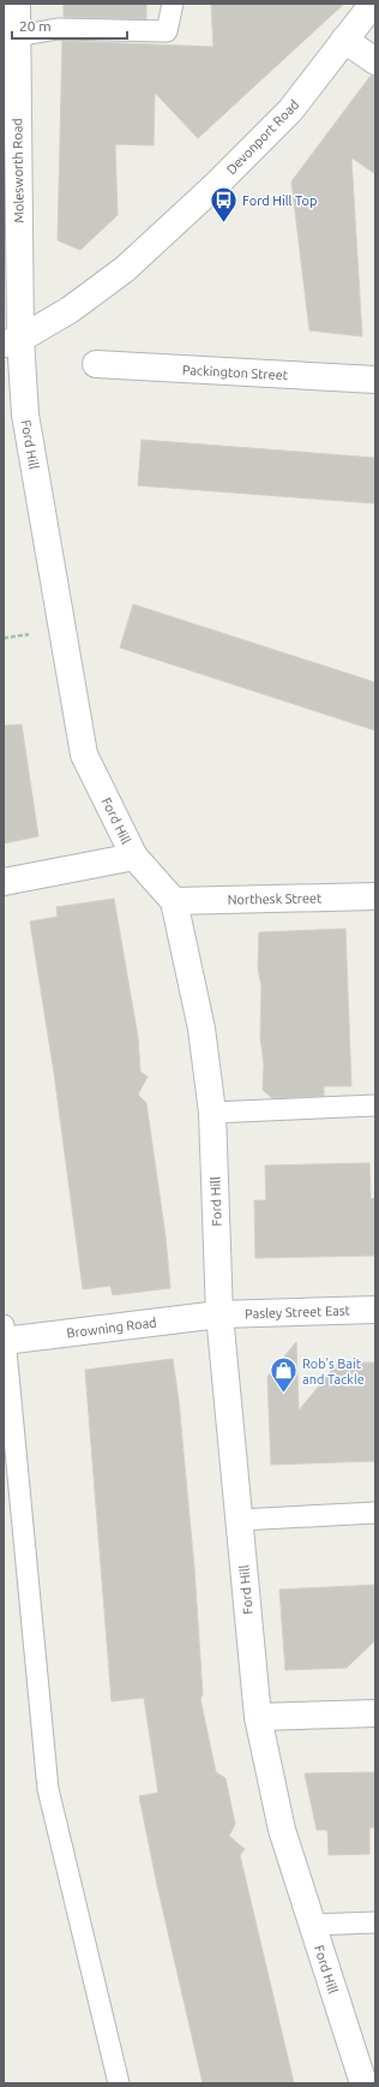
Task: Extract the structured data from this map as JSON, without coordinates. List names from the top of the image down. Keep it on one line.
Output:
{"streets":{"street":["Devonport Road","Molesworth Road","Packington Street","Ford Hill","Northesk Street","Pasley Street East","Browning Road"]},"crossings":[["Devonport Road","Molesworth Road"],["Devonport Road","Ford Hill"],["Molesworth Road","Ford Hill"],["Ford Hill","Northesk Street"],["Ford Hill","Pasley Street East"],["Ford Hill","Browning Road"],["Pasley Street East","Browning Road"]],"places":{"bus stop":["Ford Hill Top"],"shop":["Rob's Bait and Tackle"]},"scale_bar":"20 m"}
